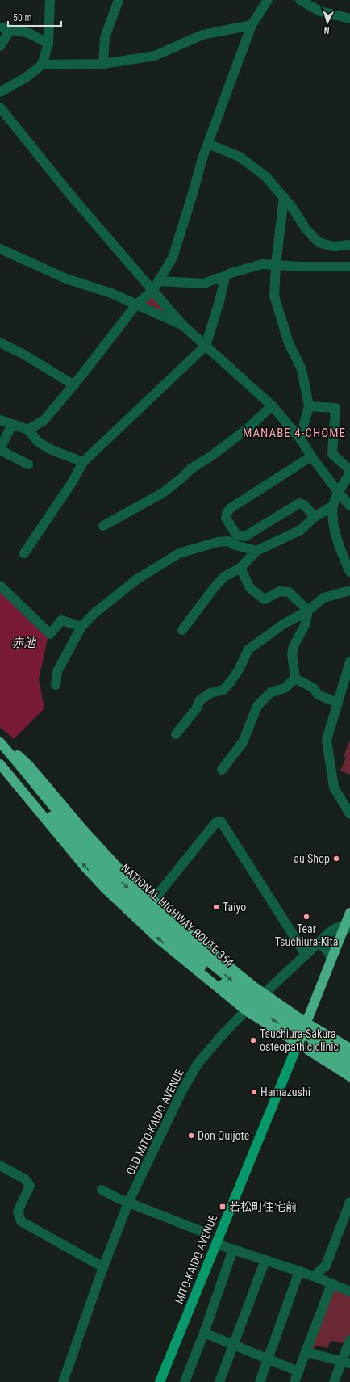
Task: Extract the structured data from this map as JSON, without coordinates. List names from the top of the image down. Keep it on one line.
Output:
{"streets":{"highway":["NATIONAL HIGHWAY ROUTE 354","MITO-KAIDO AVENUE"],"street":["OLD MITO-KAIDO AVENUE"]},"crossings":[["NATIONAL HIGHWAY ROUTE 354","MITO-KAIDO AVENUE"],["OLD MITO-KAIDO AVENUE","MITO-KAIDO AVENUE"]],"districts":["MANABE 4-CHOME"],"water":["赤池"],"places":{"other":["au Shop","Taiyo","Tear Tsuchiura-Kita","Tsuchiura-Sakura osteopathic clinic","Hamazushi","Don Quijote"],"transit":["若松町住宅前"]},"scale_bar":"50 m","north":"bottom"}
